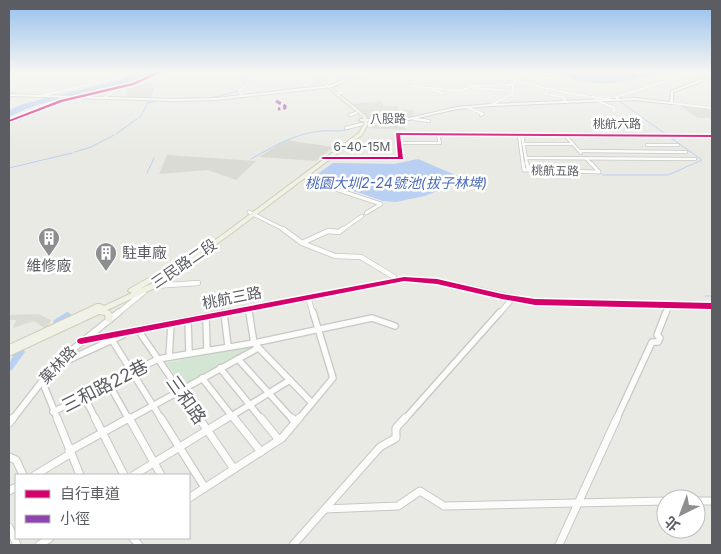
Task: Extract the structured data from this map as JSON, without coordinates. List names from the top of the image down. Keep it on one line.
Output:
{"streets":{"main road":["三民路二段"],"street":["八股路","桃航六路","6-40-15M","桃航五路","桃航三路","菓林路","三和路22巷","三和路"]},"crossings":[["八股路","三民路二段"],["桃航六路","6-40-15M"],["6-40-15M","三民路二段"],["三民路二段","菓林路"],["桃航三路","菓林路"],["桃航三路","三和路"],["三和路22巷","三和路"]],"water":["桃園大圳2-24號池(拔子林埤)"],"places":{"building":["維修廠","駐車廠"]},"legend":["自行車道","小徑"],"north":"bottom left"}
